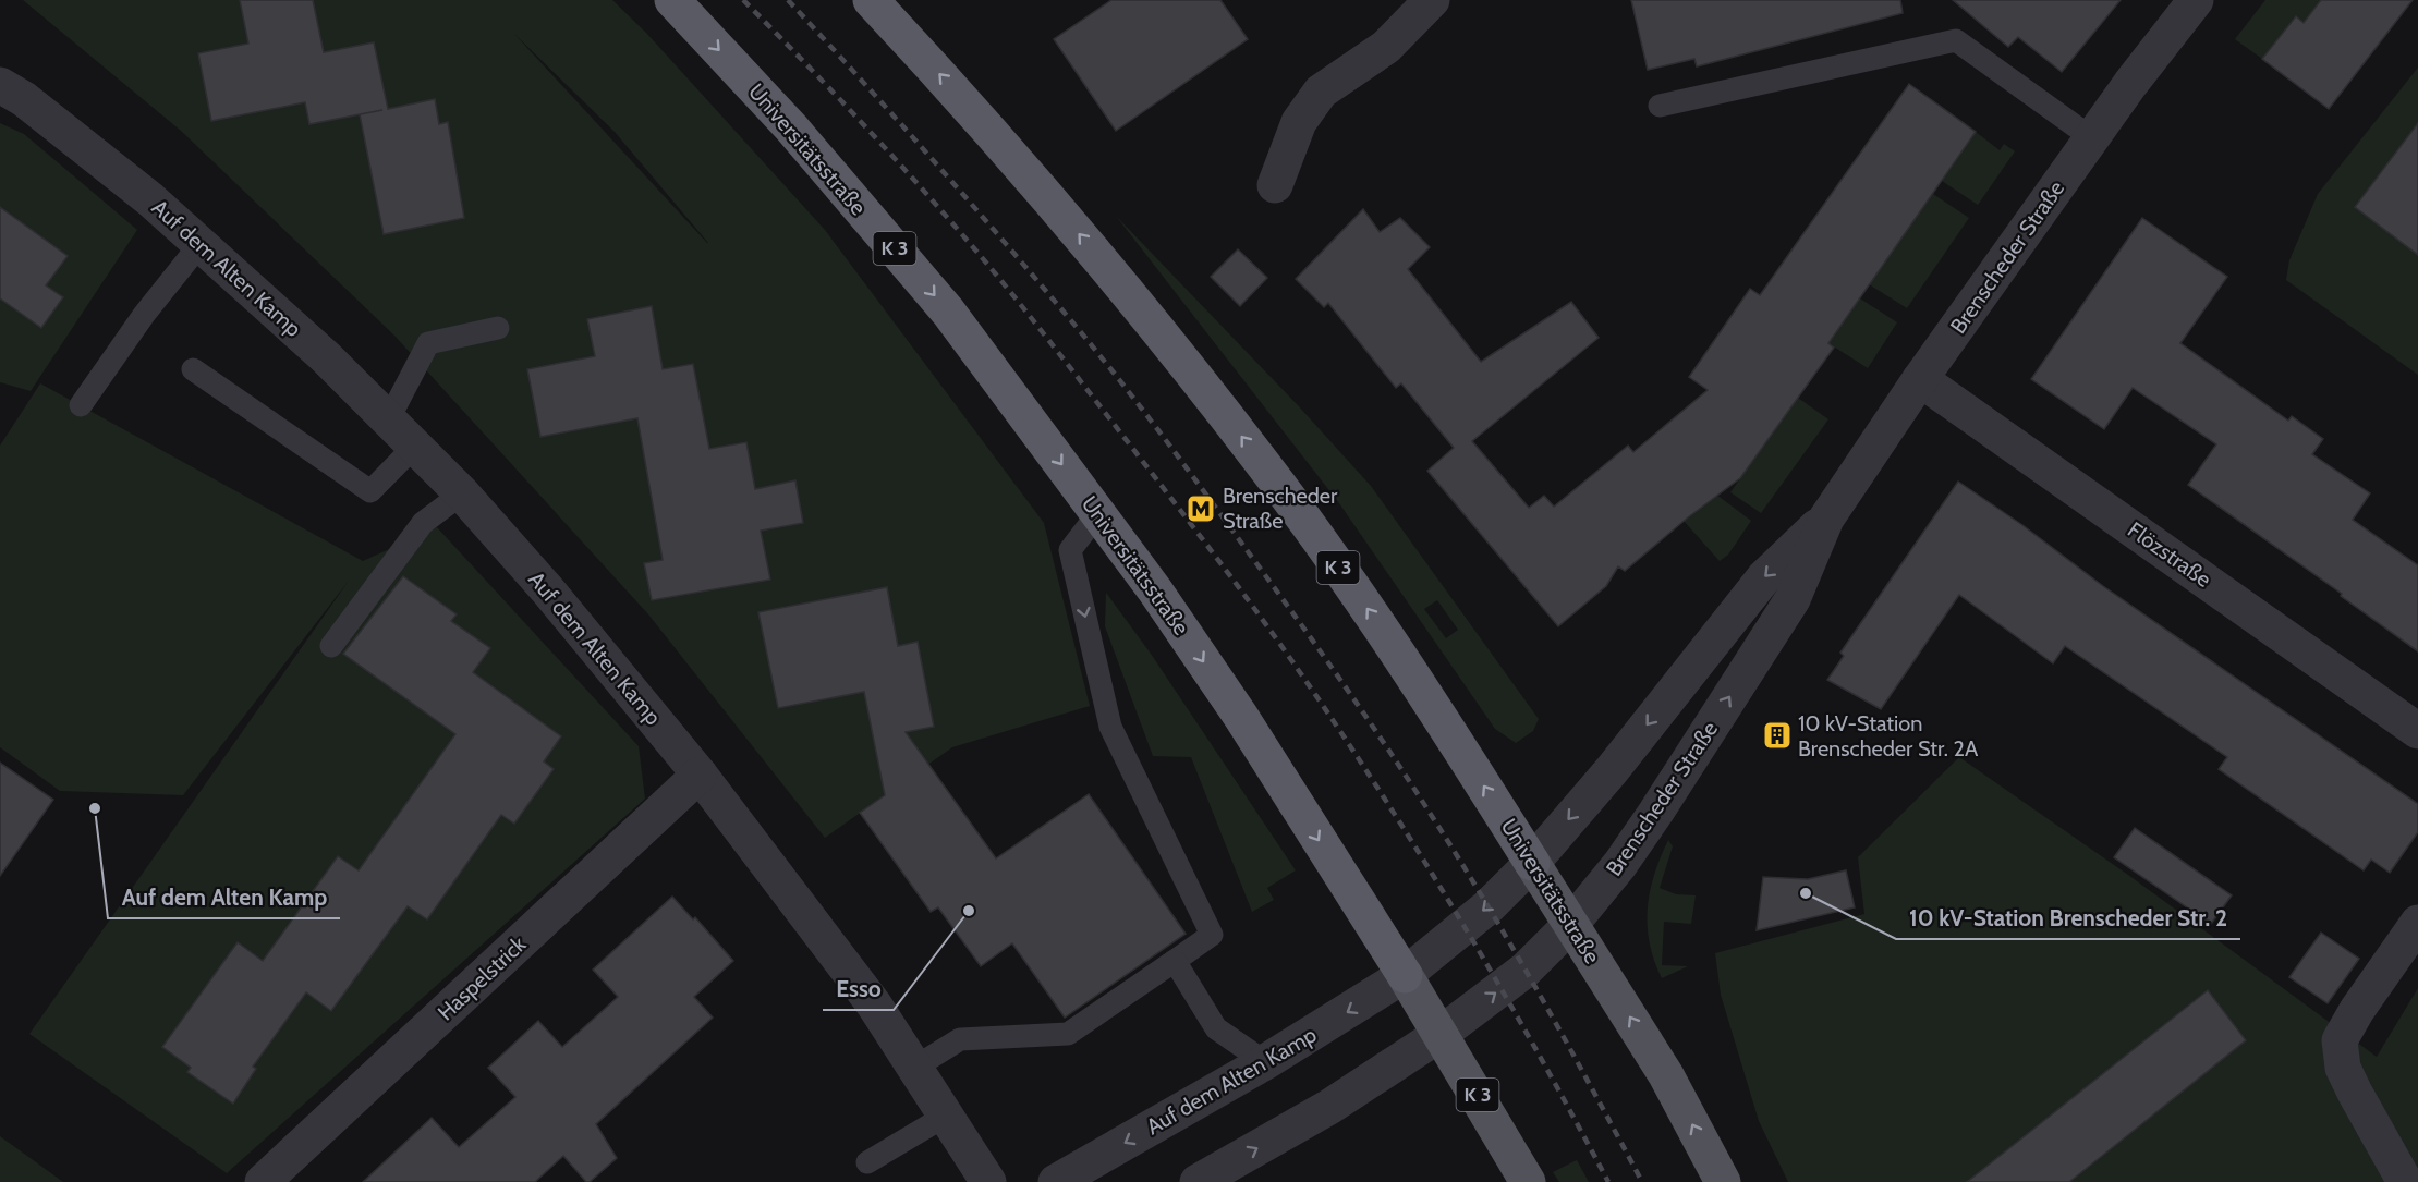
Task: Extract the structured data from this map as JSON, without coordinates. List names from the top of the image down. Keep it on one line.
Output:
{"streets":{"highway":["Universitätsstraße","K 3"],"street":["Brenscheder Straße","Auf dem Alten Kamp","Flözstraße","Haspelstrick"]},"crossings":[["Universitätsstraße","Brenscheder Straße"],["Universitätsstraße","Auf dem Alten Kamp"],["Brenscheder Straße","Auf dem Alten Kamp"],["Brenscheder Straße","Flözstraße"],["Auf dem Alten Kamp","Haspelstrick"]],"places":{"metro station":["Brenscheder Straße"],"building":["10 kV-Station Brenscheder Str. 2A"],"other":["Auf dem Alten Kamp","10 kV-Station Brenscheder Str. 2","Esso"]}}
